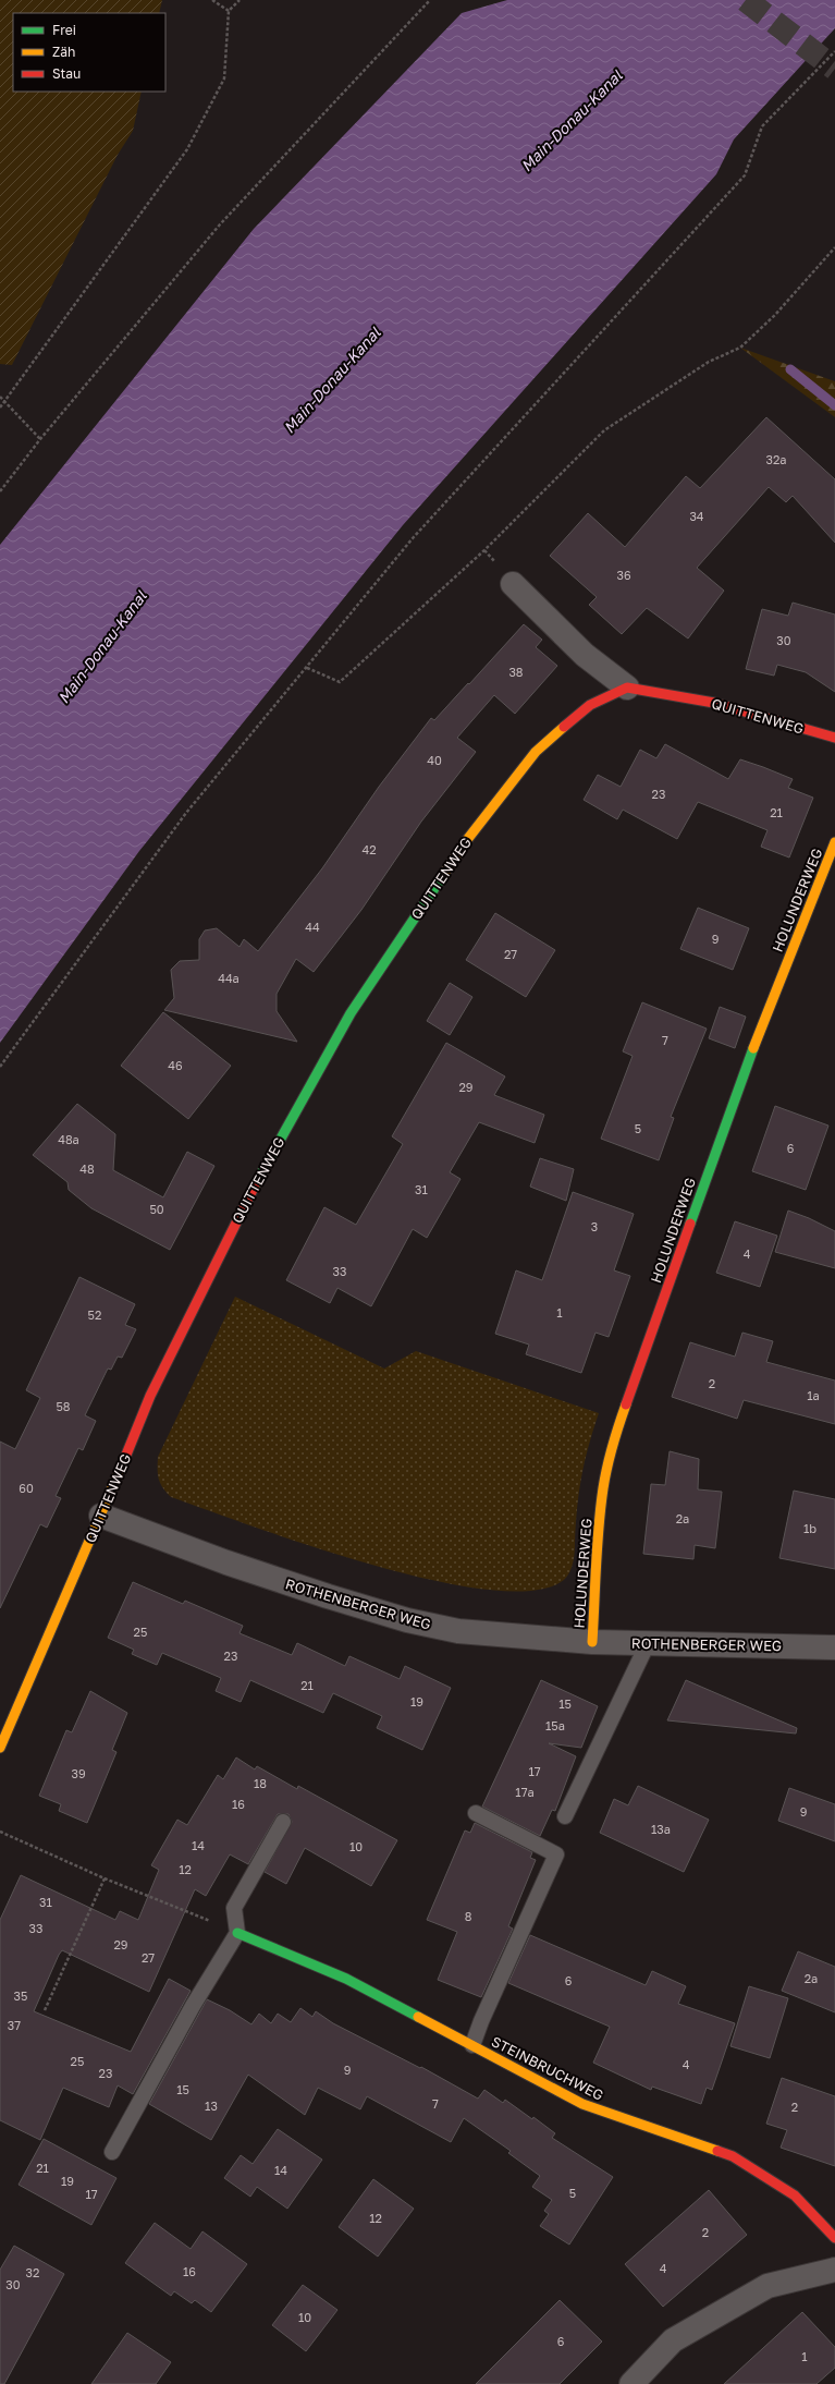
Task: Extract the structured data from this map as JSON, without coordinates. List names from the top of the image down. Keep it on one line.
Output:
{"streets":{"street":["QUITTENWEG","HOLUNDERWEG","ROTHENBERGER WEG","STEINBRUCHWEG"]},"crossings":[["QUITTENWEG","ROTHENBERGER WEG"],["HOLUNDERWEG","ROTHENBERGER WEG"]],"water":["Main-Donau-Kanal"],"house_numbers":["32a","34","36","30","38","40","23","21","42","44","9","27","44a","7","46","29","5","48a","6","48","31","50","3","4","33","1","52","2","1a","58","60","2a","1b","25","23","21","19","15","15a","17","39","18","17a","16","9","13a","14","10","12","31","8","33","29","27","2a","6","35","37","25","4","9","23","15","7","13","2","21","14","19","5","17","12","2","4","16","32","30","10","6","1"],"legend":["Frei","Zäh","Stau"]}
